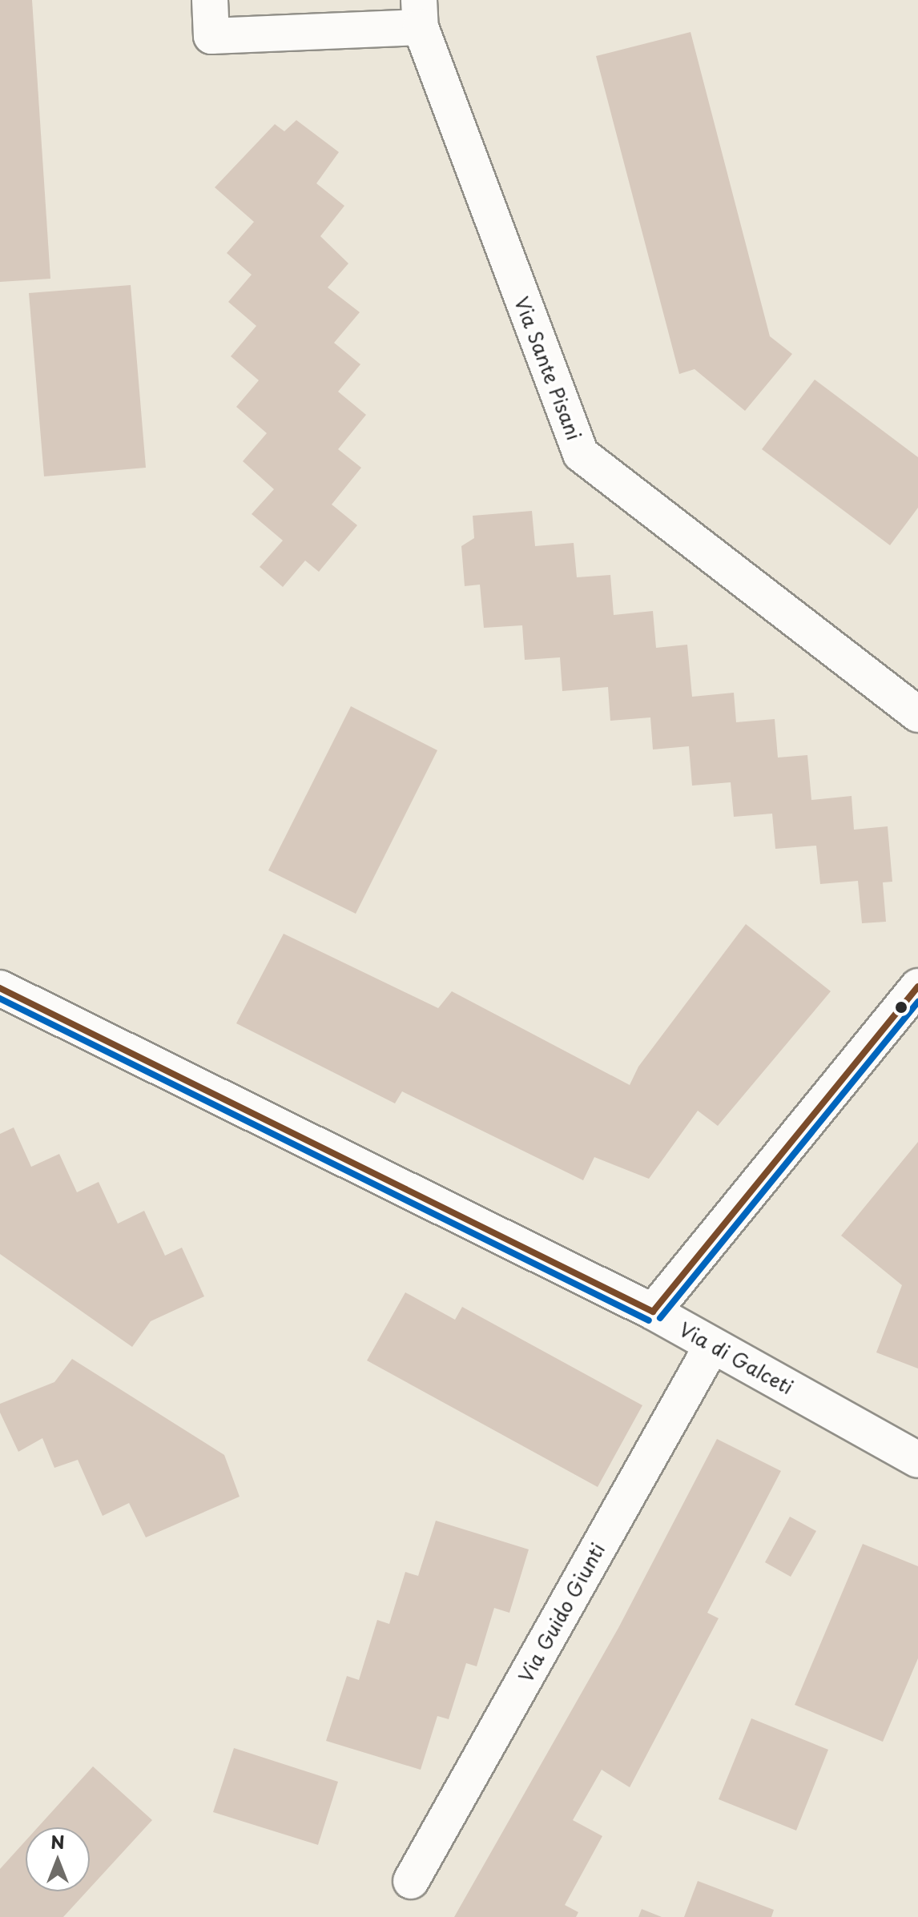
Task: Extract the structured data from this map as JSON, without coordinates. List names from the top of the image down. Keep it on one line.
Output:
{"streets":{"street":["Via Sante Pisani","Via di Galceti","Via Guido Giunti"]},"crossings":[["Via di Galceti","Via Guido Giunti"]],"north":"top"}
